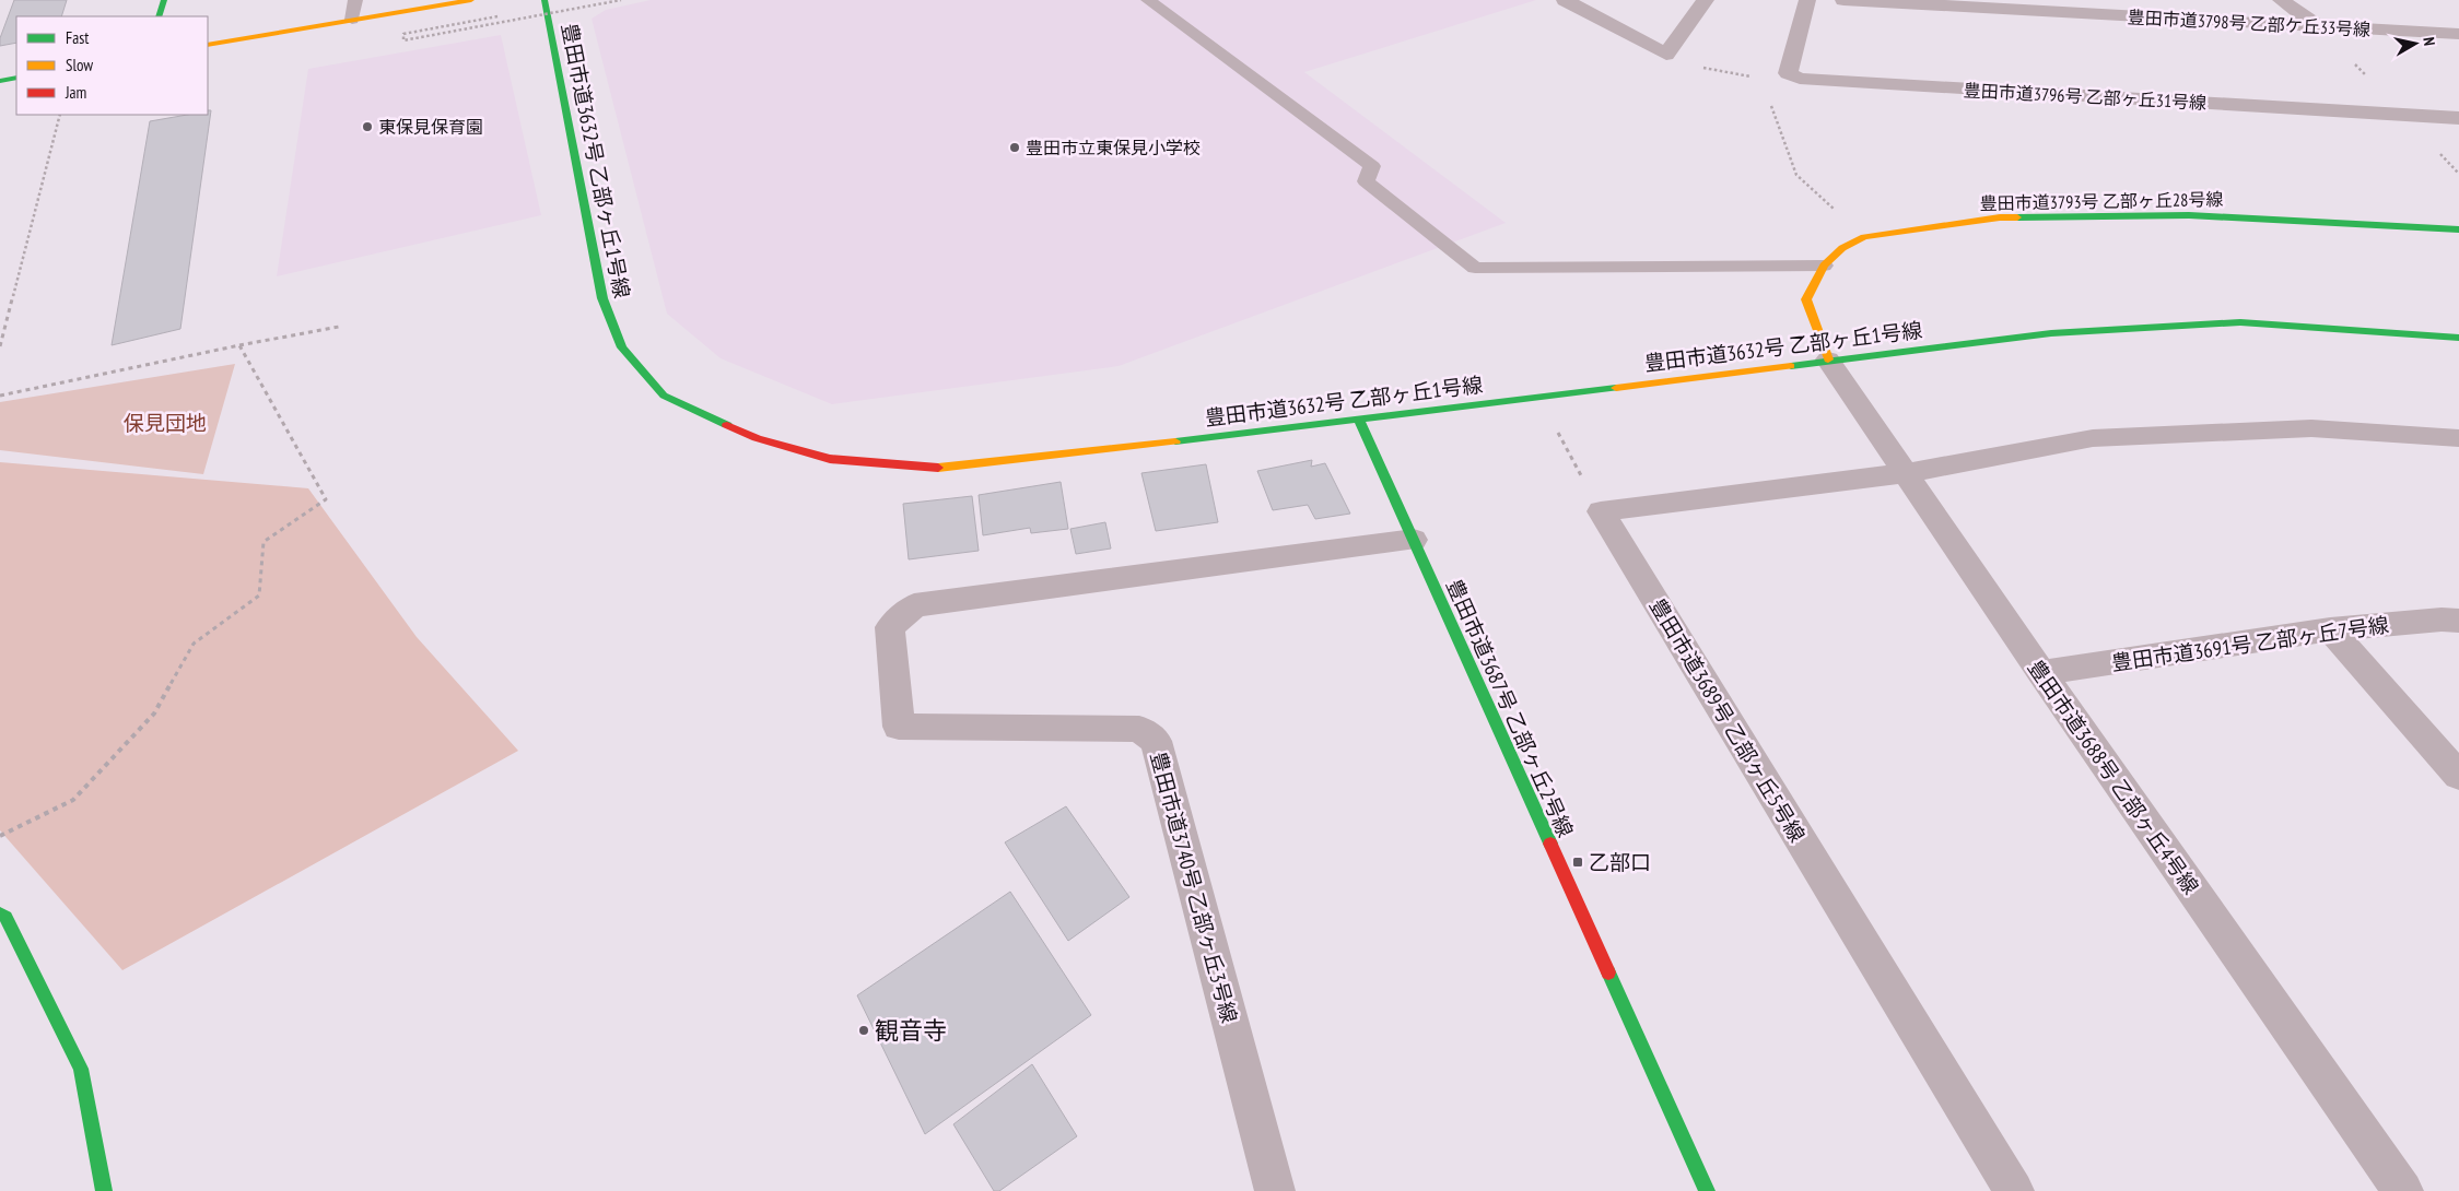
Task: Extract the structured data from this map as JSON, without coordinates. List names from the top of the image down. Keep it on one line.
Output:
{"streets":{"street":["豊田市道3798号 乙部ケ丘33号線","豊田市道3796号 乙部ヶ丘31号線","豊田市道3632号 乙部ヶ丘1号線","豊田市道3793号 乙部ヶ丘28号線","豊田市道3691号 乙部ヶ丘7号線","豊田市道3687号 乙部ヶ丘2号線","豊田市道3689号 乙部ヶ丘5号線","豊田市道3688号 乙部ヶ丘4号線","豊田市道3740号 乙部ヶ丘3号線"]},"crossings":[["豊田市道3632号 乙部ヶ丘1号線","豊田市道3793号 乙部ヶ丘28号線"],["豊田市道3632号 乙部ヶ丘1号線","豊田市道3687号 乙部ヶ丘2号線"],["豊田市道3632号 乙部ヶ丘1号線","豊田市道3688号 乙部ヶ丘4号線"],["豊田市道3793号 乙部ヶ丘28号線","豊田市道3688号 乙部ヶ丘4号線"],["豊田市道3691号 乙部ヶ丘7号線","豊田市道3688号 乙部ヶ丘4号線"],["豊田市道3687号 乙部ヶ丘2号線","豊田市道3740号 乙部ヶ丘3号線"]],"parks":["保見団地"],"places":{"other":["東保見保育園","豊田市立東保見小学校","観音寺"],"transit":["乙部口"]},"legend":["Fast","Slow","Jam"],"north":"right"}
